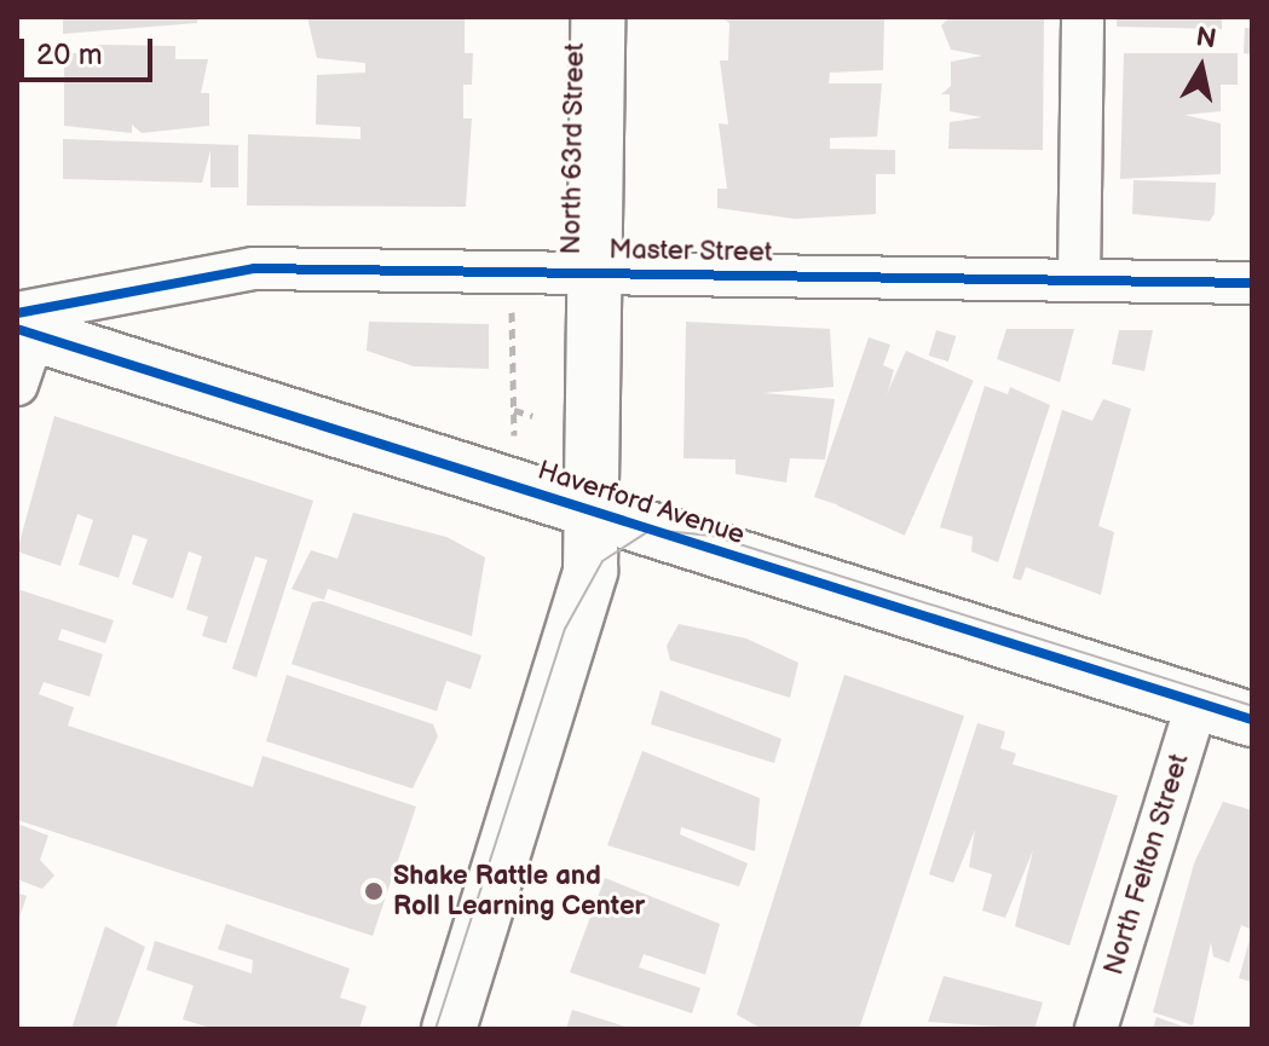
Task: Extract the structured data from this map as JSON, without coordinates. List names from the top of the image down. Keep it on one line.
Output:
{"streets":{"main road":["North 63rd Street","Haverford Avenue"],"street":["Master Street","North Felton Street"]},"crossings":[["North 63rd Street","Master Street"],["North 63rd Street","Haverford Avenue"],["Master Street","Haverford Avenue"],["Haverford Avenue","North Felton Street"]],"places":["Shake Rattle and Roll Learning Center"],"scale_bar":"20 m","north":"top"}
